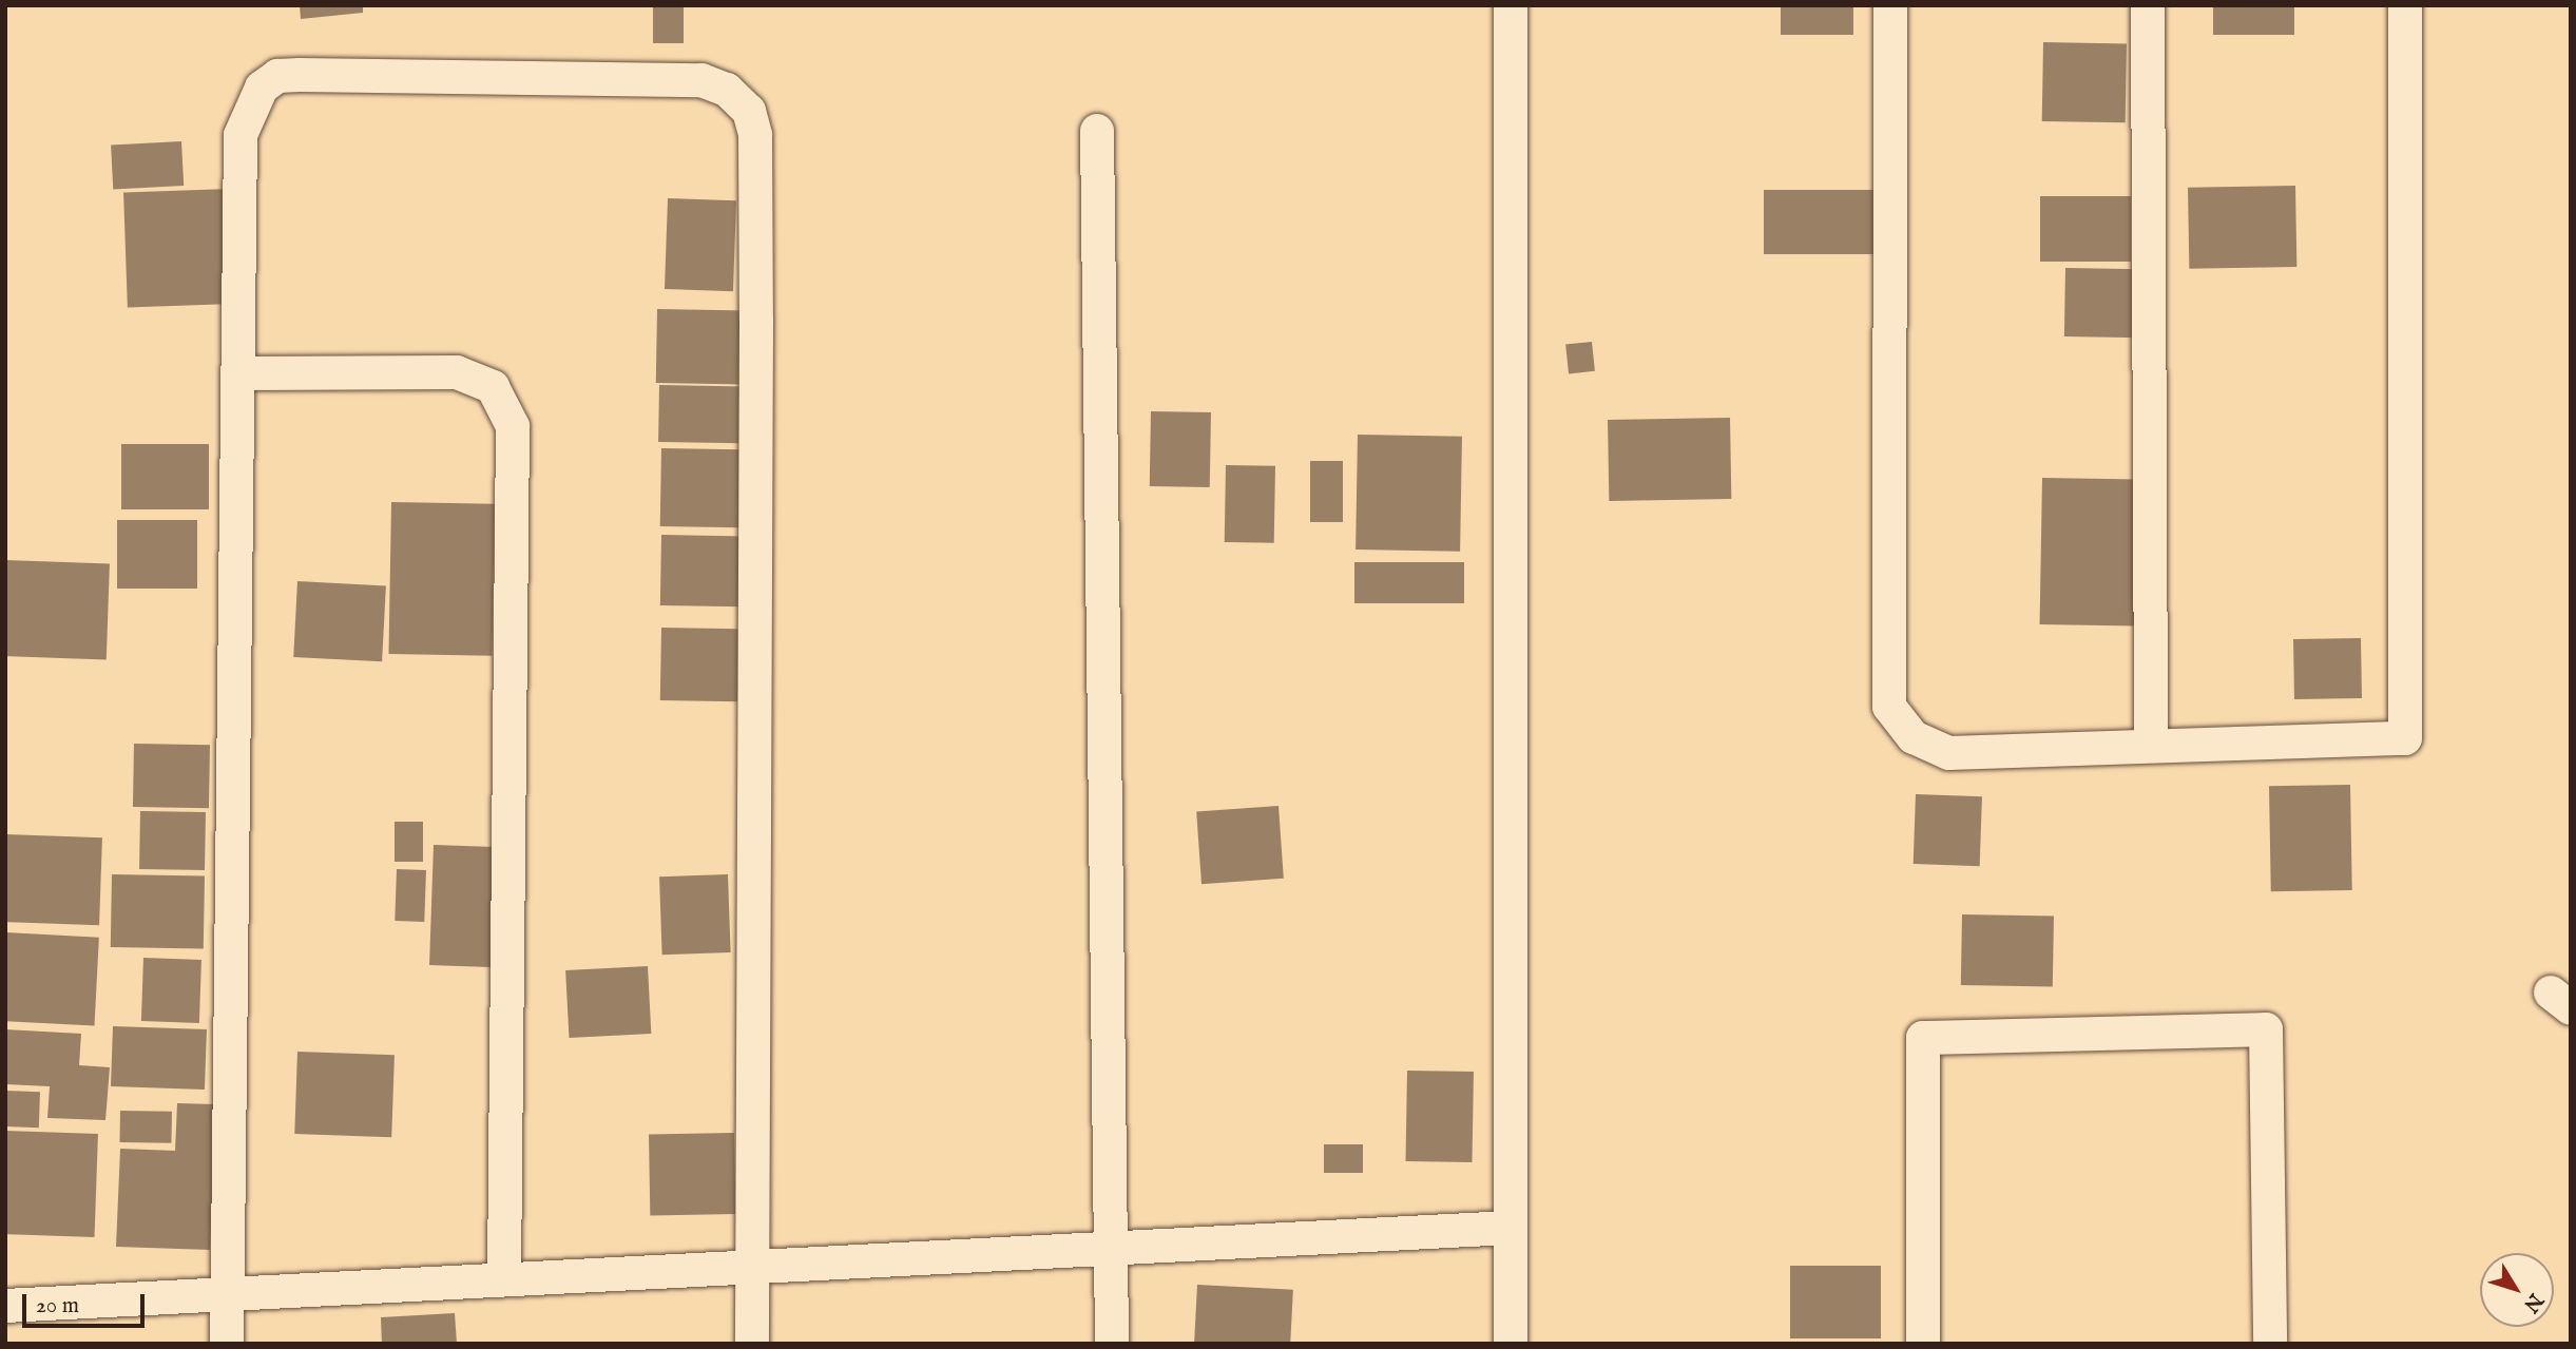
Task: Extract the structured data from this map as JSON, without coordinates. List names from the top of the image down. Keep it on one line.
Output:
{"scale_bar":"20 m","north":"bottom right"}
